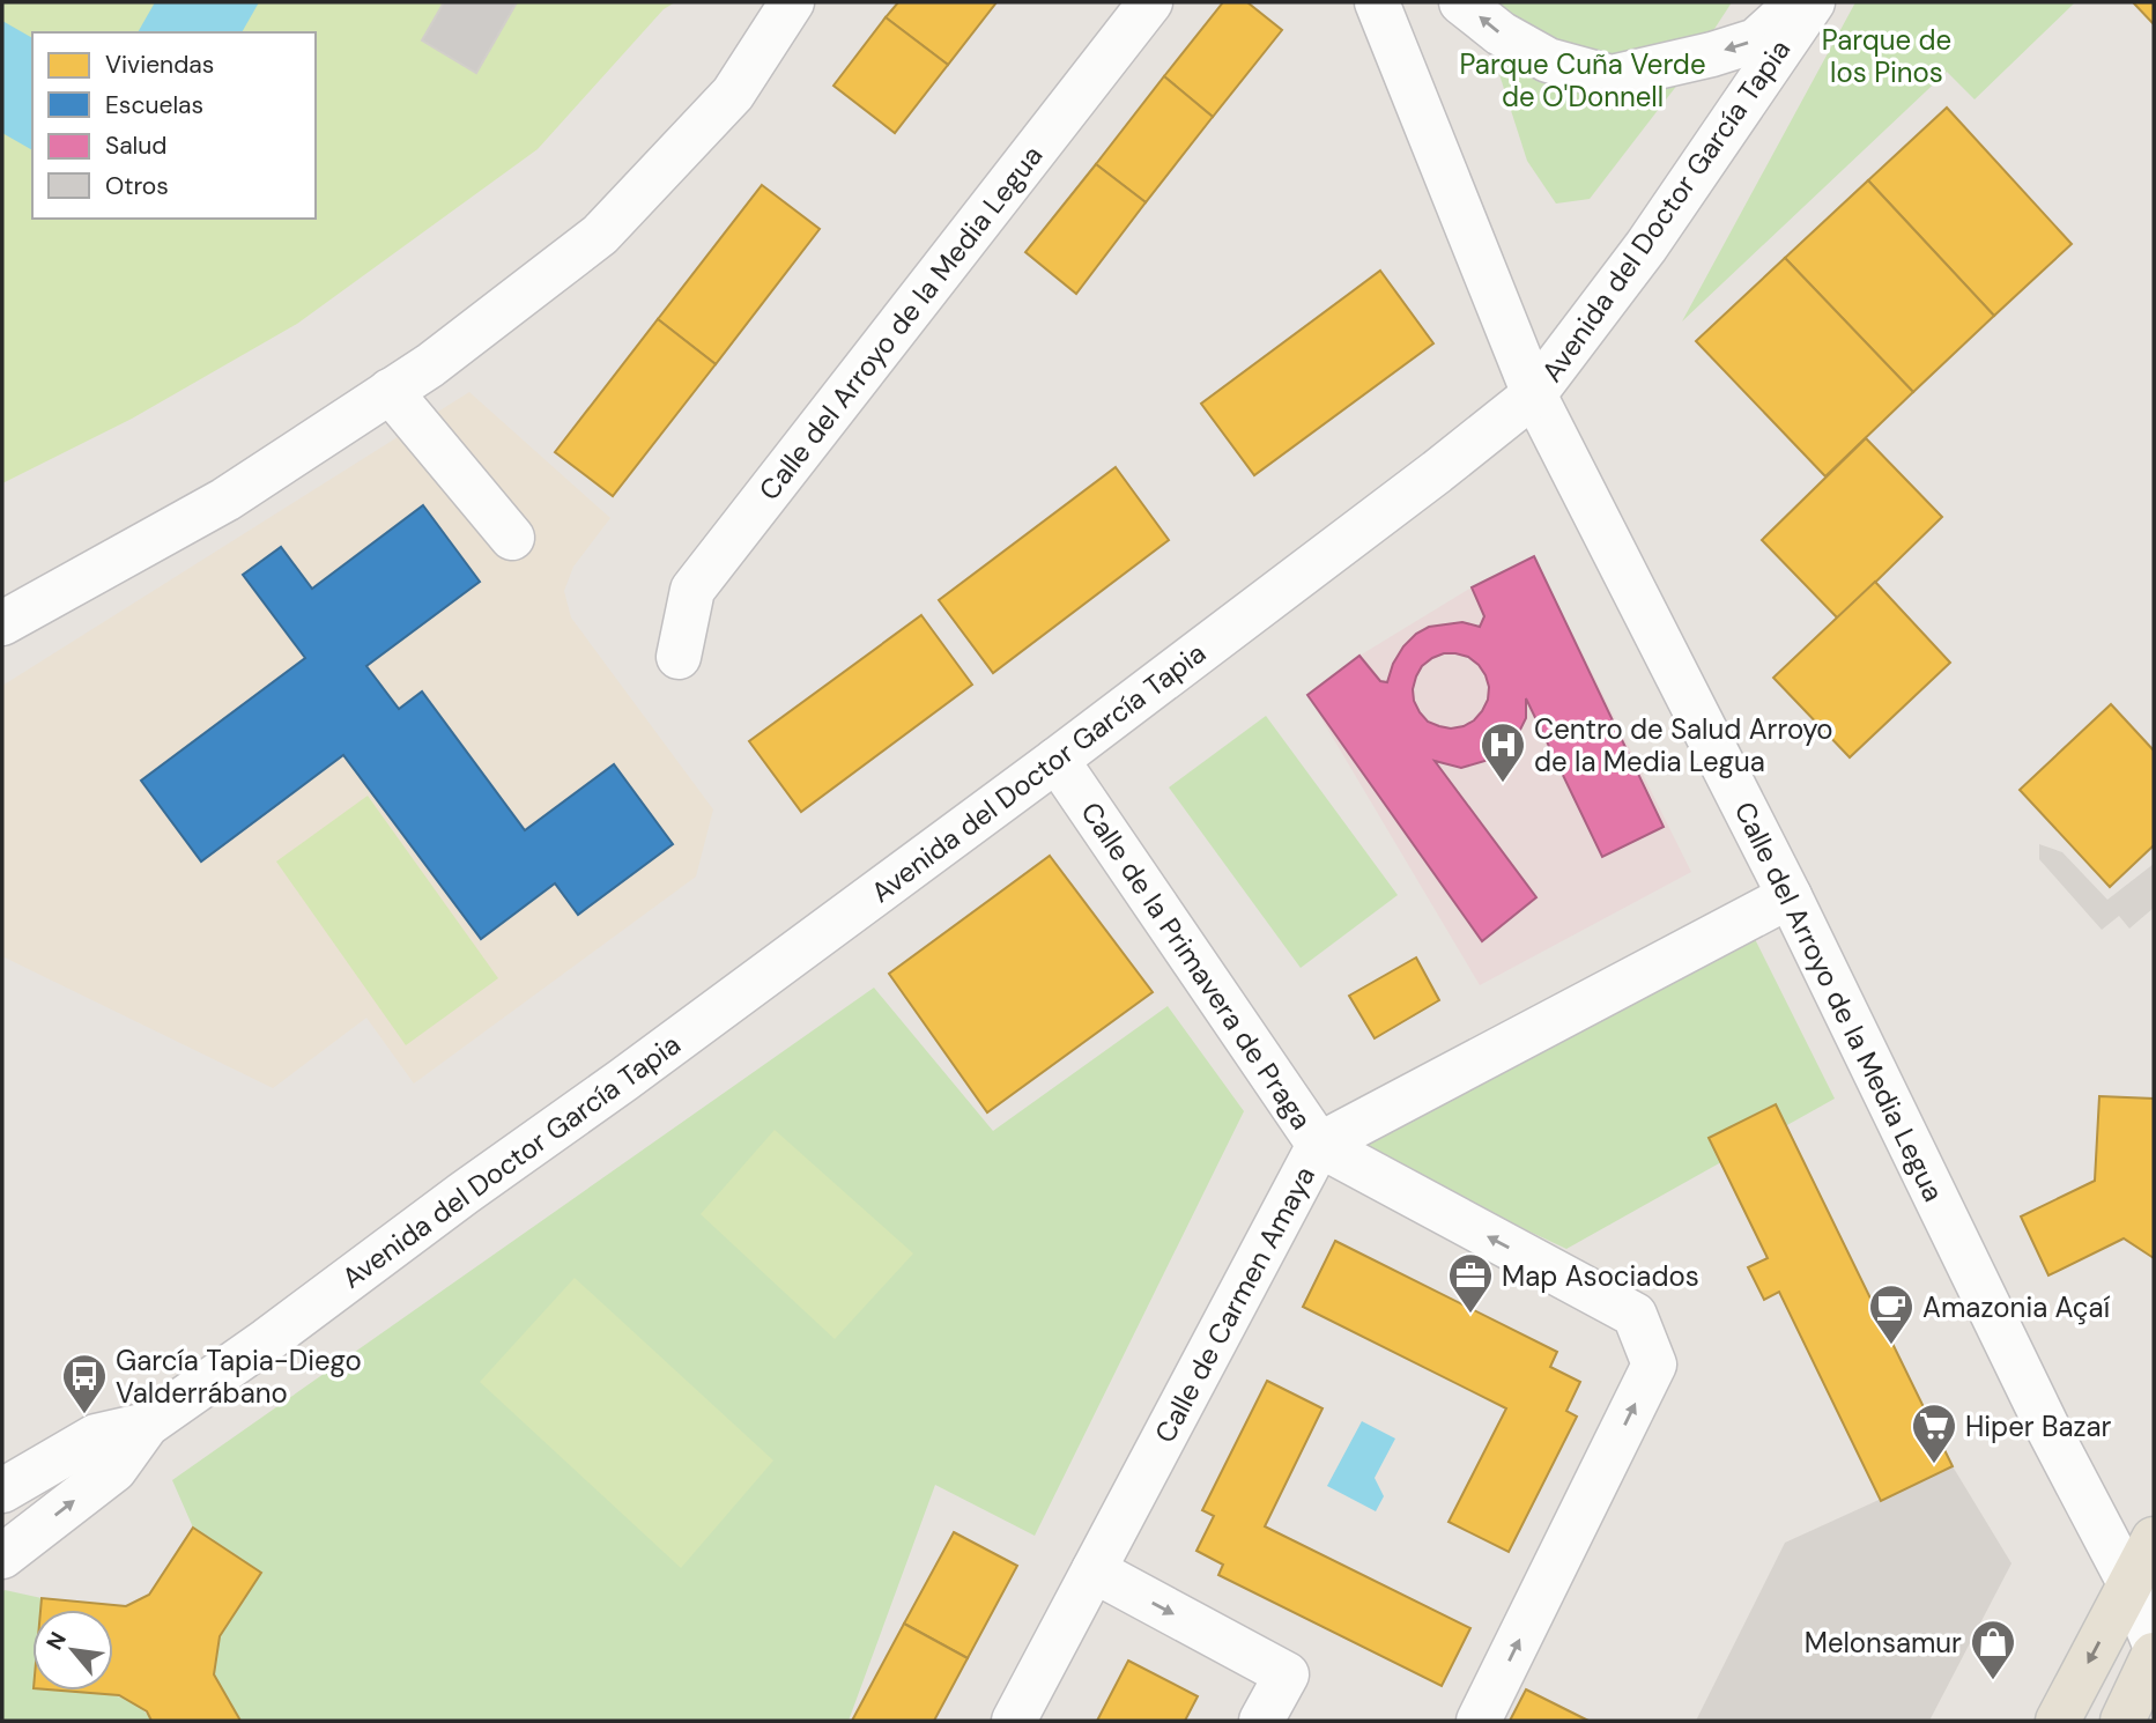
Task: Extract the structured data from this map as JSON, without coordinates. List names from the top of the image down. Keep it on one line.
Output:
{"streets":{"street":["Avenida del Doctor García Tapia","Calle del Arroyo de la Media Legua","Calle de la Primavera de Praga","Calle de Carmen Amaya"]},"crossings":[["Avenida del Doctor García Tapia","Calle del Arroyo de la Media Legua"],["Avenida del Doctor García Tapia","Calle de la Primavera de Praga"],["Calle del Arroyo de la Media Legua","Calle de Carmen Amaya"],["Calle de la Primavera de Praga","Calle de Carmen Amaya"]],"parks":["Parque de los Pinos","Parque Cuña Verde de O'Donnell"],"places":{"hospital":["Centro de Salud Arroyo de la Media Legua"],"office":["Map Asociados"],"cafe":["Amazonia Açaí"],"bus stop":["García Tapia-Diego Valderrábano"],"supermarket":["Hiper Bazar"],"shop":["Melonsamur"]},"legend":["Viviendas","Escuelas","Salud","Otros"],"north":"top left"}
